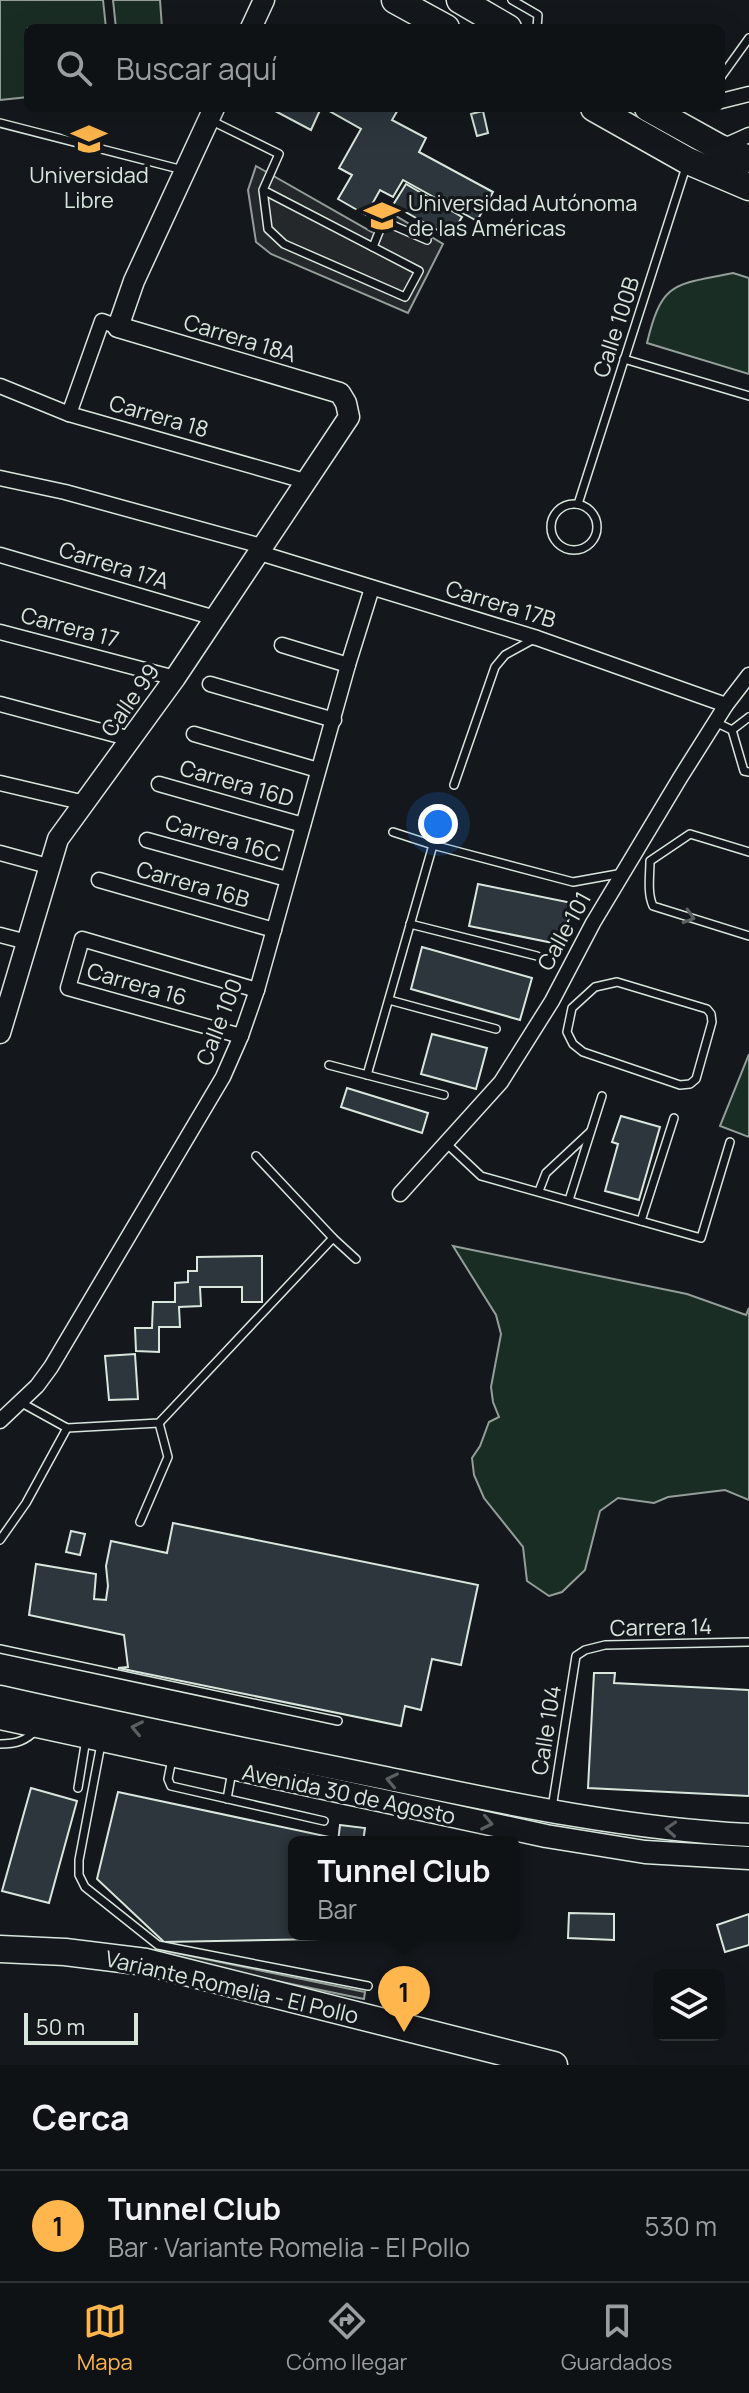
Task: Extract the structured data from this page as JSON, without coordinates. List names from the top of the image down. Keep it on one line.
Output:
{"streets":{"highway":["Variante Romelia - El Pollo"],"main road":["Avenida 30 de Agosto"],"street":["Carrera 18A","Carrera 18","Carrera 17A","Carrera 17B","Carrera 17","Calle 99","Carrera 16D","Carrera 16C","Carrera 16B","Calle 101","Carrera 16","Calle 100"],"lane":["Calle 100B","Carrera 14","Calle 104"]},"crossings":[["Carrera 18A","Calle 99"],["Carrera 18","Calle 99"],["Carrera 17A","Calle 99"],["Carrera 17B","Calle 99"],["Carrera 17B","Calle 101"],["Carrera 17B","Calle 100"],["Carrera 17","Calle 99"],["Carrera 16D","Calle 100"],["Carrera 16C","Calle 100"],["Carrera 16B","Calle 100"],["Carrera 16","Calle 100"],["Carrera 14","Calle 104"],["Calle 104","Avenida 30 de Agosto"]],"places":{"school or university":["Universidad Libre","Universidad Autónoma de las Américas"]},"scale_bar":"50 m","page":{"search":"Buscar aquí","popup":["Tunnel Club","Bar"],"pins":"1","scale":"50 m","heading":"Cerca","list":[{"mark":"1","name":"Tunnel Club","note":"Bar · Variante Romelia - El Pollo","value":"530 m"}],"nav":["Mapa","Cómo llegar","Guardados"]}}
